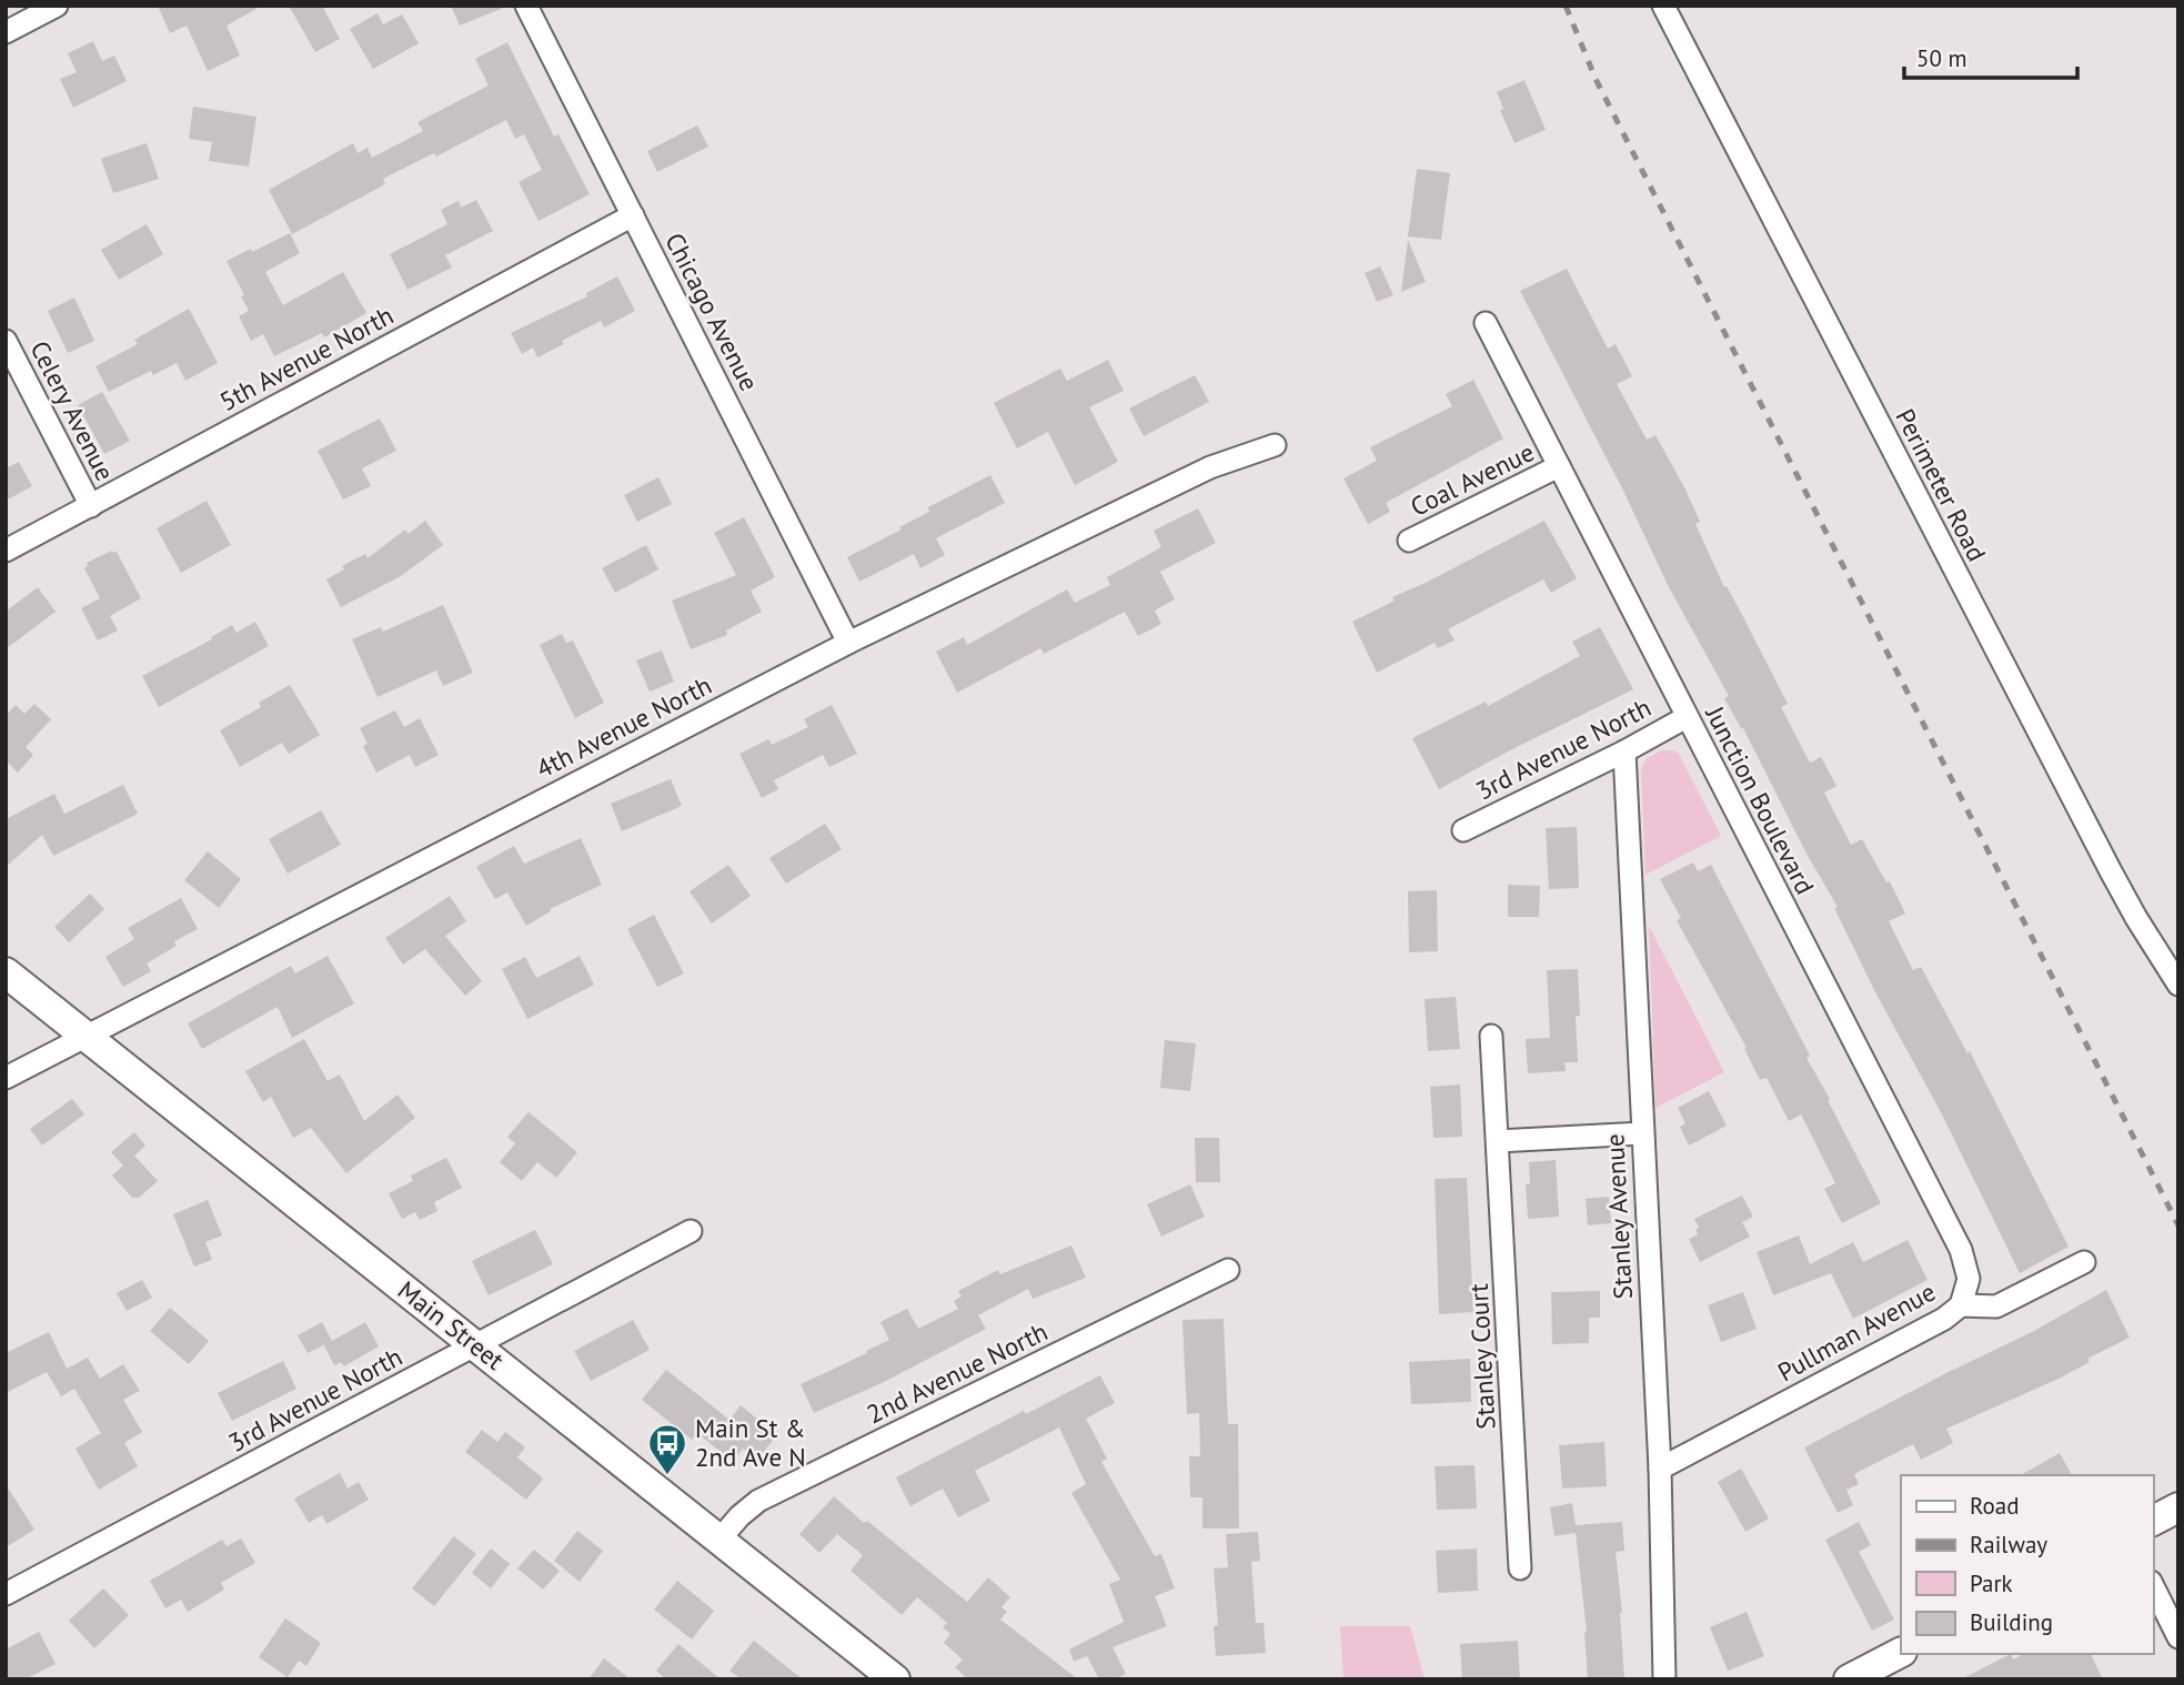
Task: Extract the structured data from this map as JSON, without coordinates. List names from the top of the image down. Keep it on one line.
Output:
{"streets":{"street":["Chicago Avenue","5th Avenue North","Celery Avenue","Coal Avenue","Perimeter Road","4th Avenue North","3rd Avenue North","Junction Boulevard","Stanley Avenue","Main Street","Pullman Avenue","Stanley Court","2nd Avenue North"]},"crossings":[["Chicago Avenue","5th Avenue North"],["Chicago Avenue","4th Avenue North"],["5th Avenue North","Celery Avenue"],["Coal Avenue","Junction Boulevard"],["4th Avenue North","Main Street"],["3rd Avenue North","Junction Boulevard"],["3rd Avenue North","Stanley Avenue"],["3rd Avenue North","Main Street"],["Junction Boulevard","Pullman Avenue"],["Stanley Avenue","Pullman Avenue"],["Main Street","2nd Avenue North"]],"places":{"bus stop":["Main St & 2nd Ave N"]},"legend":["Road","Railway","Park","Building"],"scale_bar":"50 m"}
